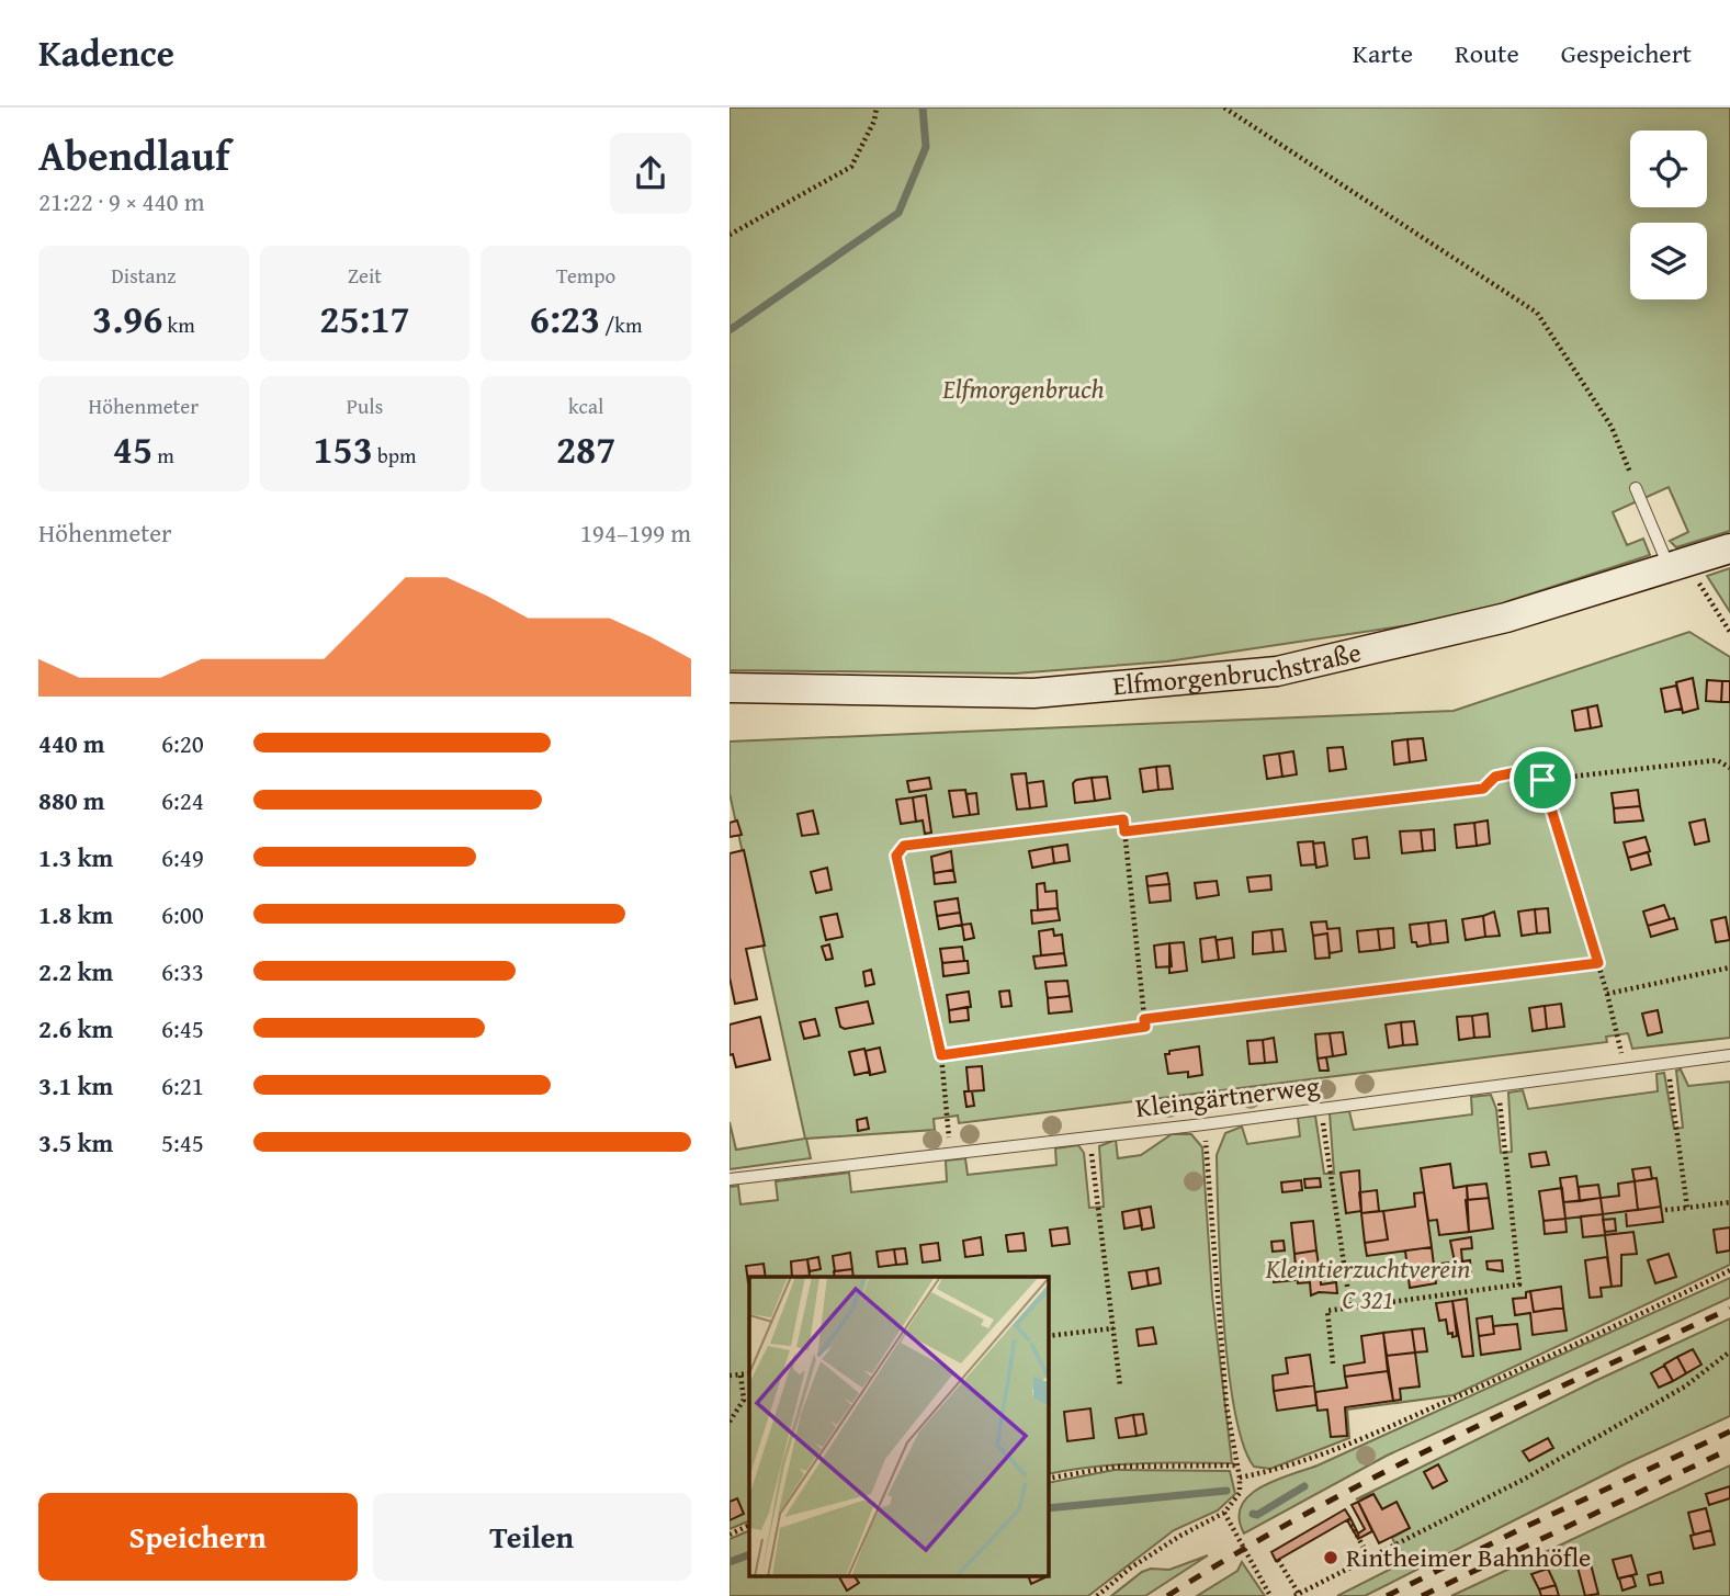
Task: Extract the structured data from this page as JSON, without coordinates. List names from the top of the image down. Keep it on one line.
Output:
{"streets":{"main road":["Elfmorgenbruchstraße"],"lane":["Kleingärtnerweg"]},"parks":["Elfmorgenbruch","Kleintierzuchtverein C 321"],"places":["Rintheimer Bahnhöfle"],"page":{"header":"Kadence","nav":["Karte","Route","Gespeichert"],"heading":["Abendlauf","21:22 · 9 × 440 m"],"stats":[["Distanz","3.96 km"],["Zeit","25:17"],["Tempo","6:23 /km"],["Höhenmeter","45 m"],["Puls","153 bpm"],["kcal","287"]],"chart":["Höhenmeter","194–199 m"],"list":[{"name":"440 m","note":"6:20"},{"name":"880 m","note":"6:24"},{"name":"1.3 km","note":"6:49"},{"name":"1.8 km","note":"6:00"},{"name":"2.2 km","note":"6:33"},{"name":"2.6 km","note":"6:45"},{"name":"3.1 km","note":"6:21"},{"name":"3.5 km","note":"5:45"}],"buttons":["Speichern","Teilen"]}}
